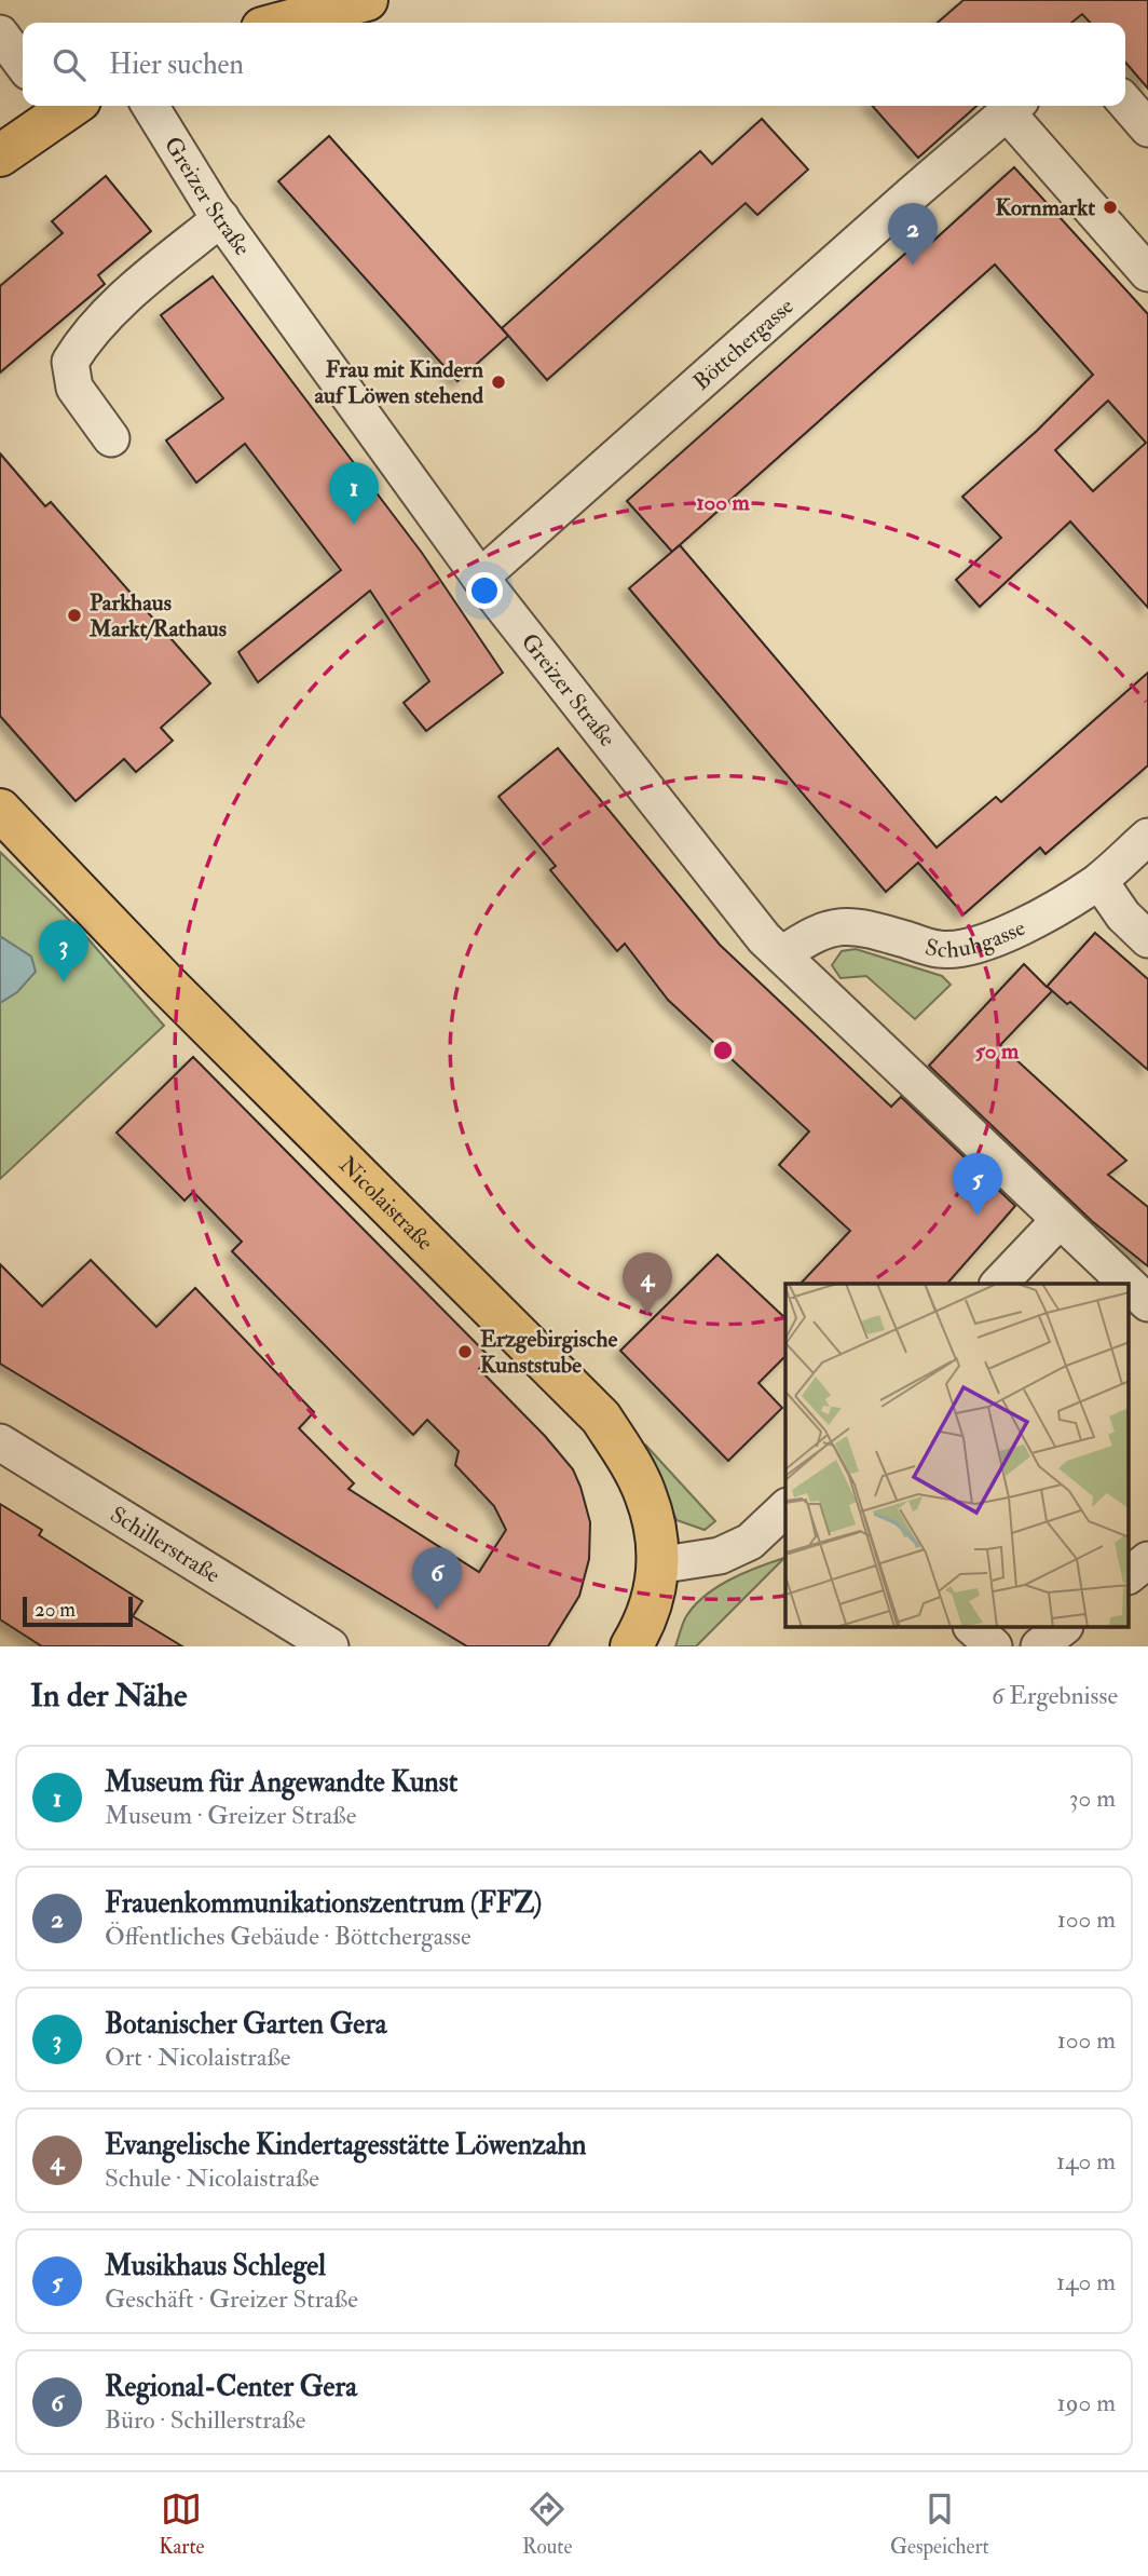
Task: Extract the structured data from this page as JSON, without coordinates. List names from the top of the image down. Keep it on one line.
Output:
{"streets":{"main road":["Nicolaistraße"],"street":["Greizer Straße","Böttchergasse","Schuhgasse","Schillerstraße"]},"crossings":[["Greizer Straße","Böttchergasse"],["Greizer Straße","Schuhgasse"]],"places":["Kornmarkt","Frau mit Kindern auf Löwen stehend","Parkhaus Markt/Rathaus","Erzgebirgische Kunststube"],"scale_bar":"20 m","page":{"search":"Hier suchen","pins":["2","1","3","5","4","6"],"scale":"20 m","heading":["In der Nähe","6 Ergebnisse"],"list":[{"mark":"1","name":"Museum für Angewandte Kunst","note":"Museum · Greizer Straße","value":"30 m"},{"mark":"2","name":"Frauenkommunikationszentrum (FFZ)","note":"Öffentliches Gebäude · Böttchergasse","value":"100 m"},{"mark":"3","name":"Botanischer Garten Gera","note":"Ort · Nicolaistraße","value":"100 m"},{"mark":"4","name":"Evangelische Kindertagesstätte Löwenzahn","note":"Schule · Nicolaistraße","value":"140 m"},{"mark":"5","name":"Musikhaus Schlegel","note":"Geschäft · Greizer Straße","value":"140 m"},{"mark":"6","name":"Regional-Center Gera","note":"Büro · Schillerstraße","value":"190 m"}],"nav":["Karte","Route","Gespeichert"]},"rings":["100 m","50 m"]}
